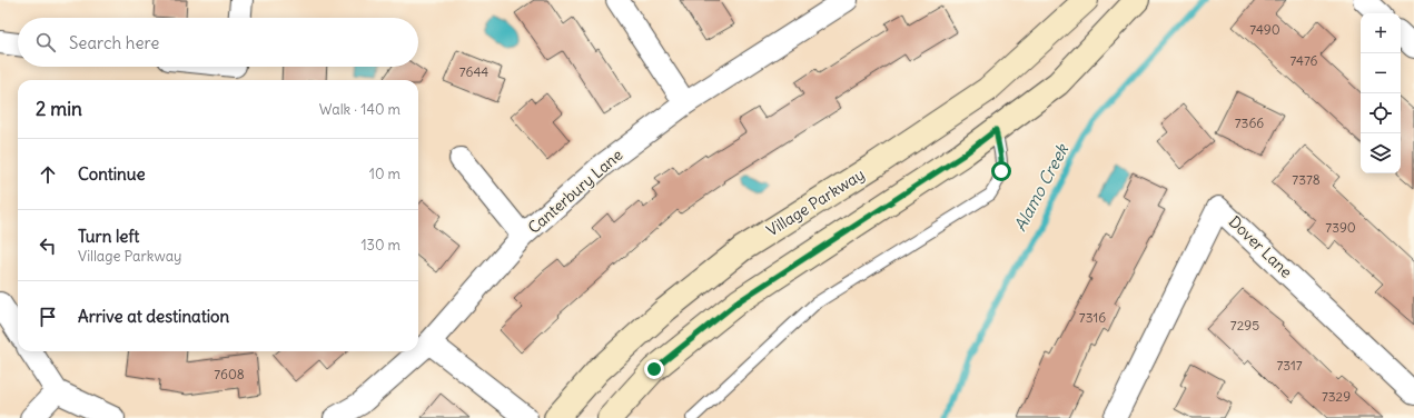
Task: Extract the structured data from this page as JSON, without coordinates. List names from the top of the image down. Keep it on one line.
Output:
{"streets":{"street":["Canterbury Lane","Village Parkway","Dover Lane"]},"water":["Alamo Creek"],"house_numbers":["7490","7476","7644","7366","7378","7390","7316","7295","7317","7608","7329"],"page":{"map_buttons":["+","−"],"search":"Search here","heading":["2 min","Walk · 140 m"],"list":[["Continue","10 m"],["Turn left","Village Parkway","130 m"],"Arrive at destination"]}}
